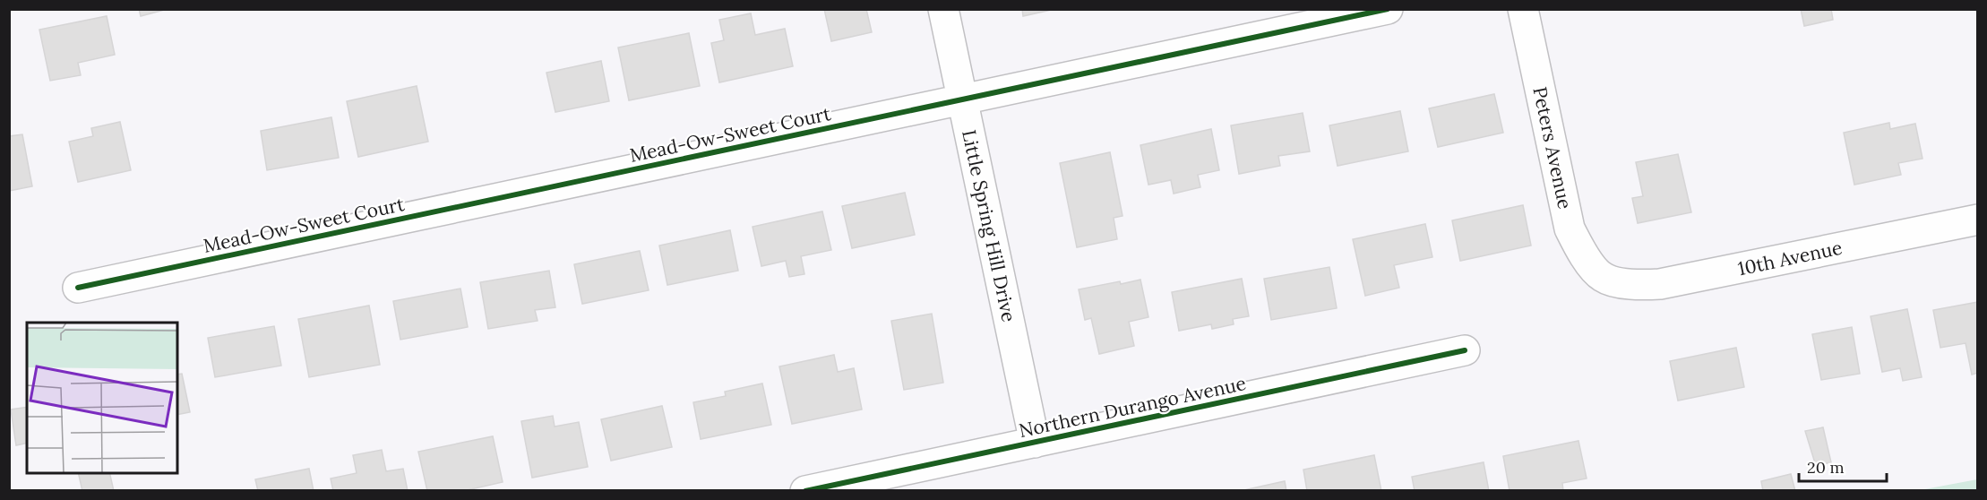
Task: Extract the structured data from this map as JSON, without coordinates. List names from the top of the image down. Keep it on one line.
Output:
{"streets":{"street":["Mead-Ow-Sweet Court","Peters Avenue","Little Spring Hill Drive","10th Avenue","Northern Durango Avenue"]},"crossings":[["Mead-Ow-Sweet Court","Little Spring Hill Drive"],["Peters Avenue","10th Avenue"],["Little Spring Hill Drive","Northern Durango Avenue"]],"scale_bar":"20 m"}
